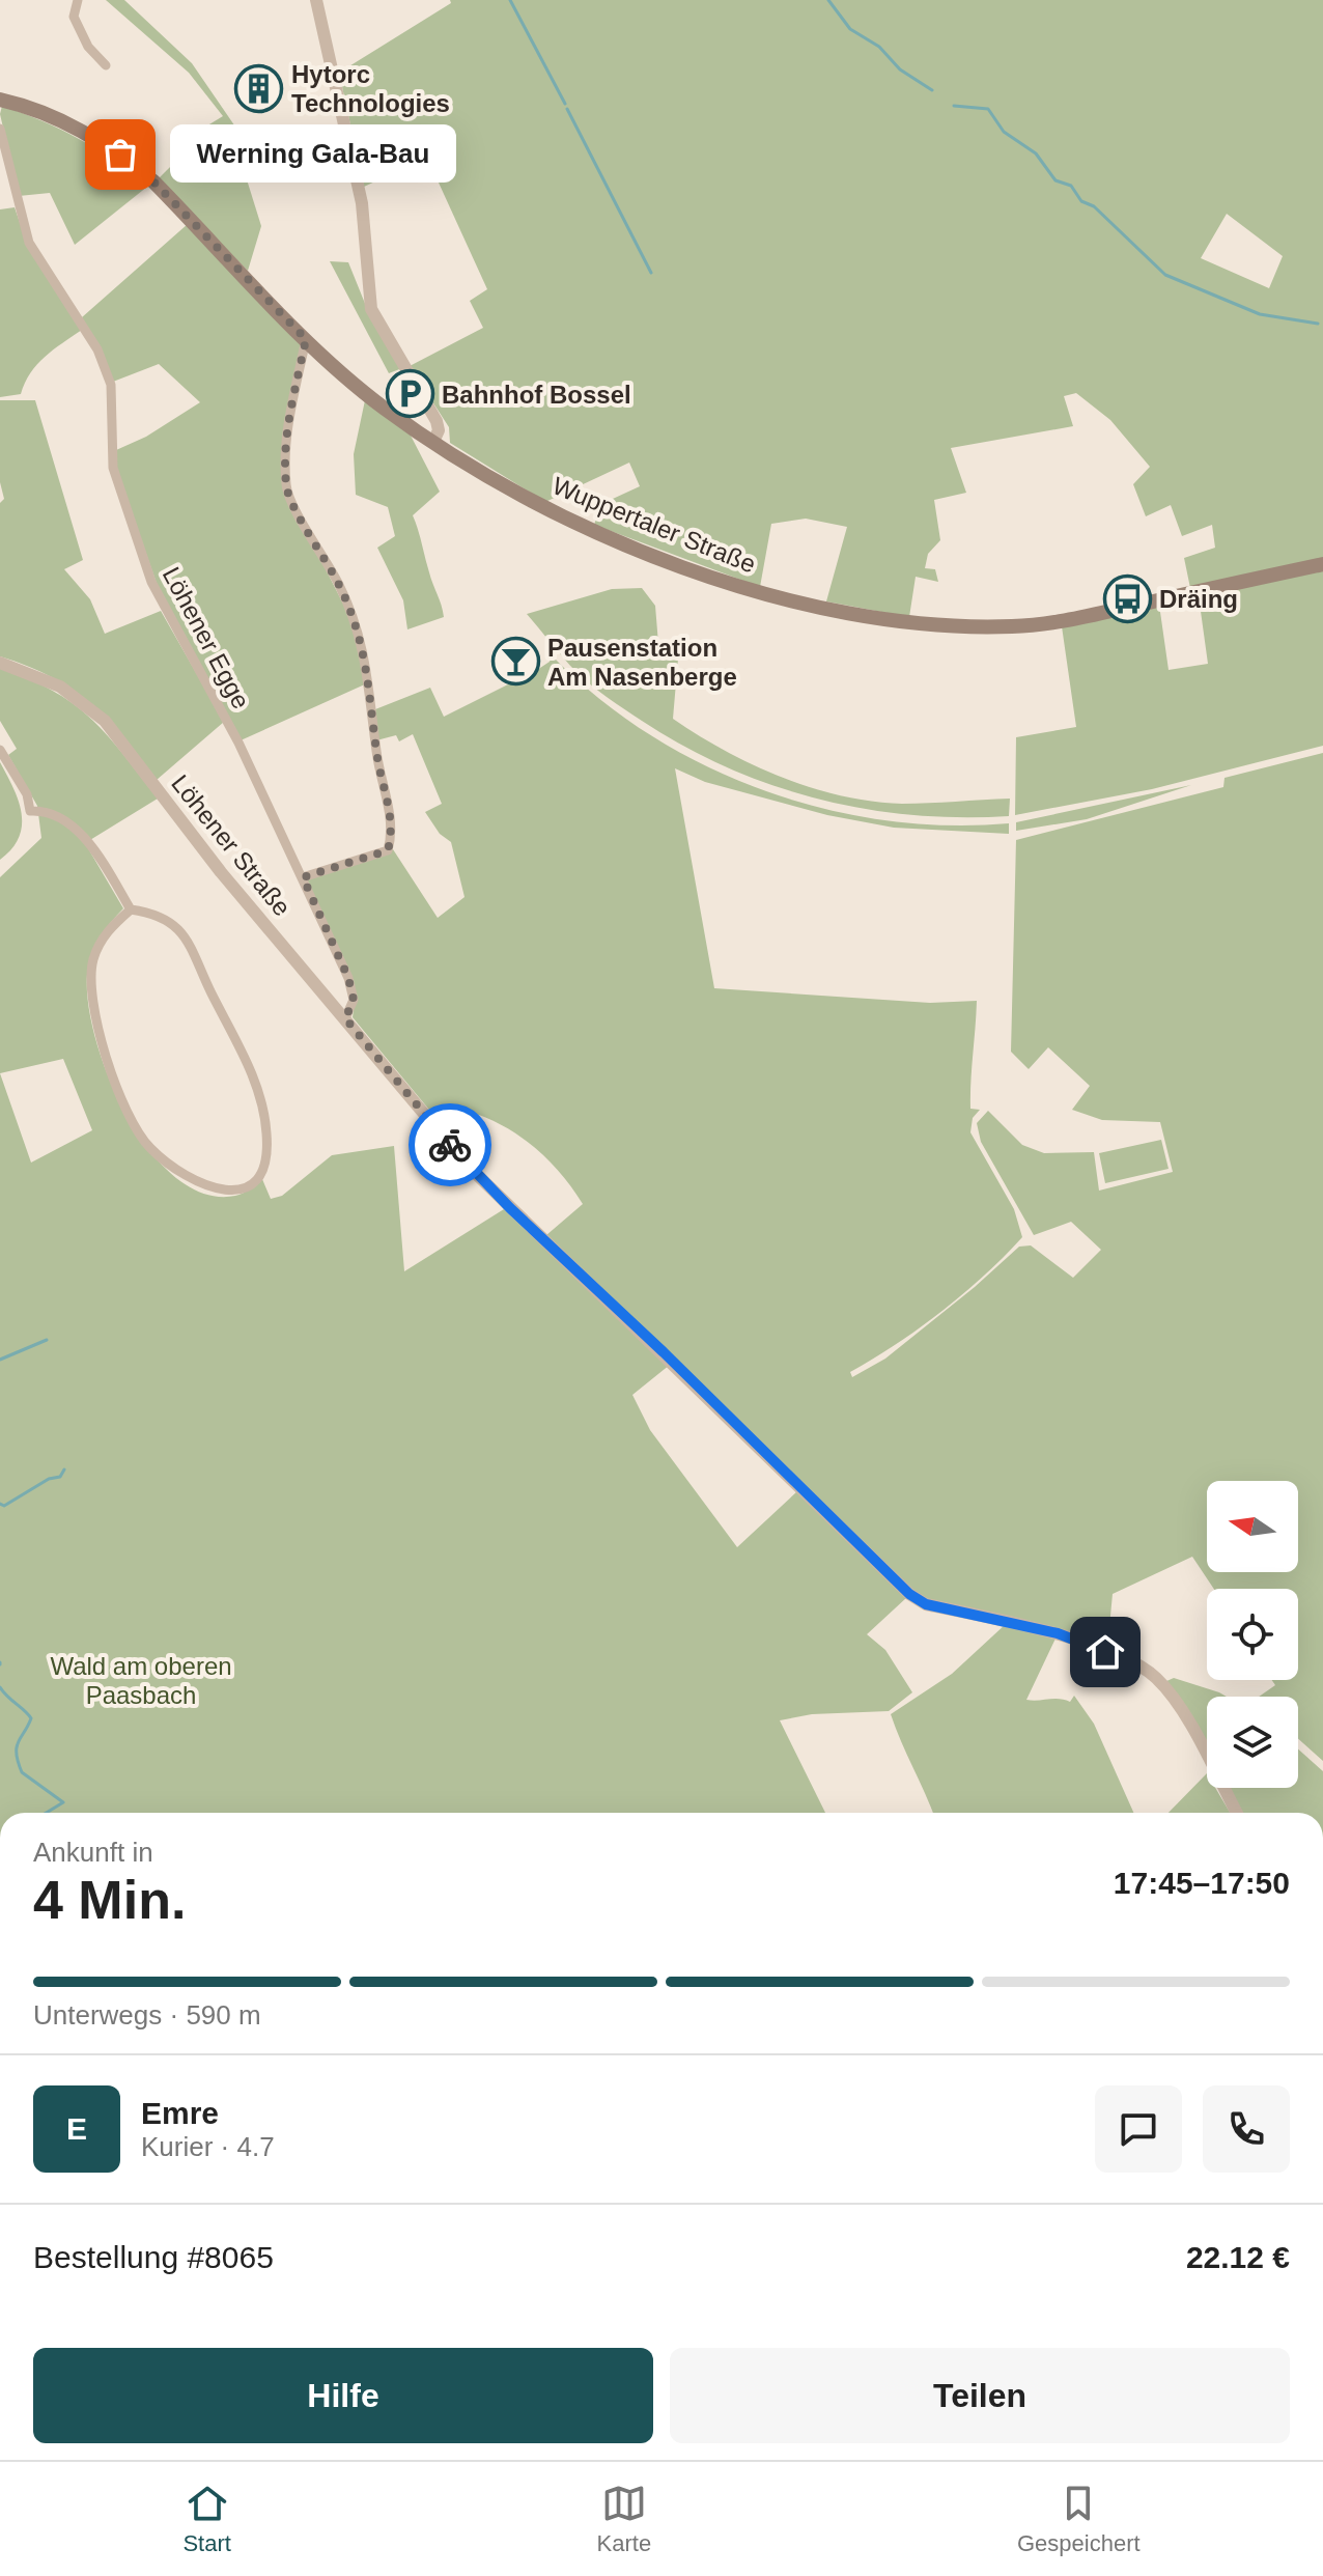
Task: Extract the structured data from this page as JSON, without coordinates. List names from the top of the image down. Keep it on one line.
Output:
{"streets":{"main road":["Wuppertaler Straße"],"street":["Löhener Egge","Löhener Straße"]},"crossings":[["Löhener Egge","Löhener Straße"]],"parks":["Wald am oberen Paasbach"],"places":{"building":["Hytorc Technologies"],"other":["Werning Gala-Bau"],"parking":["Bahnhof Bossel"],"bus stop":["Dräing"],"bar":["Pausenstation Am Nasenberge"]},"north":"left","page":{"bubble":"Werning Gala-Bau","heading":["4 Min.","Ankunft in","17:45–17:50"],"panel":["Emre","Kurier · 4.7","Bestellung #8065","22.12 €"],"bar":"Unterwegs · 590 m","round":"E","buttons":["Hilfe","Teilen"],"tabs":["Start","Karte","Gespeichert"]}}
